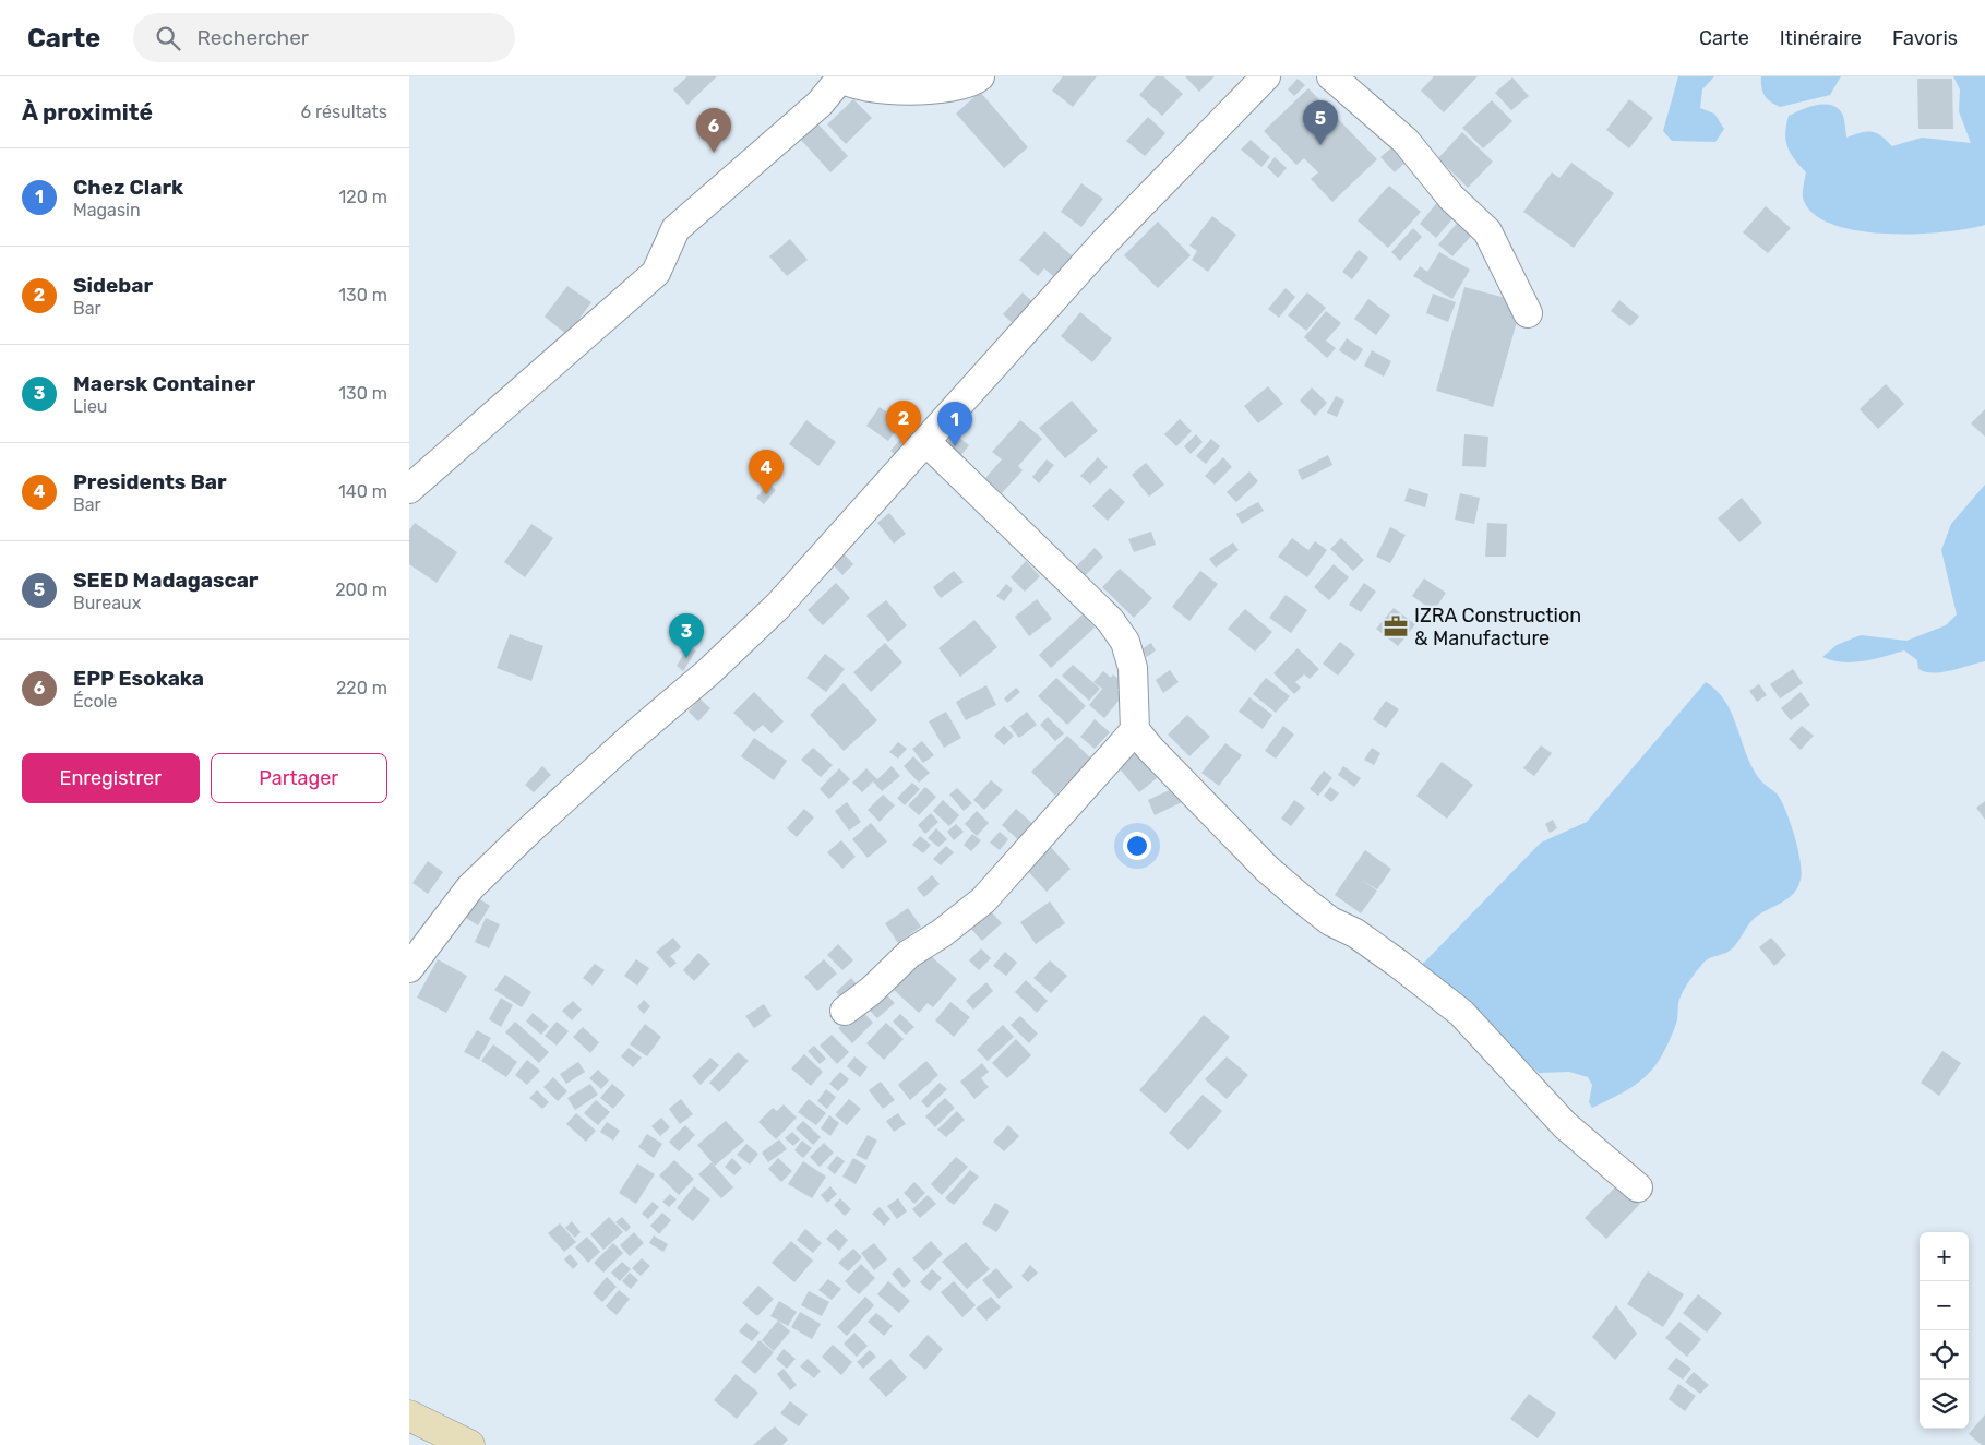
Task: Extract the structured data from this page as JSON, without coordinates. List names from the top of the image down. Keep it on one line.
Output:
{"places":{"office":["IZRA Construction & Manufacture"]},"page":{"header":"Carte","search":"Rechercher","nav":["Carte","Itinéraire","Favoris"],"heading":["À proximité","6 résultats"],"pins":["5","6","2","1","4","3"],"list":[{"mark":"1","name":"Chez Clark","note":"Magasin","value":"120 m"},{"mark":"2","name":"Sidebar","note":"Bar","value":"130 m"},{"mark":"3","name":"Maersk Container","note":"Lieu","value":"130 m"},{"mark":"4","name":"Presidents Bar","note":"Bar","value":"140 m"},{"mark":"5","name":"SEED Madagascar","note":"Bureaux","value":"200 m"},{"mark":"6","name":"EPP Esokaka","note":"École","value":"220 m"}],"buttons":["Enregistrer","Partager"],"map_buttons":["+","−"]}}
